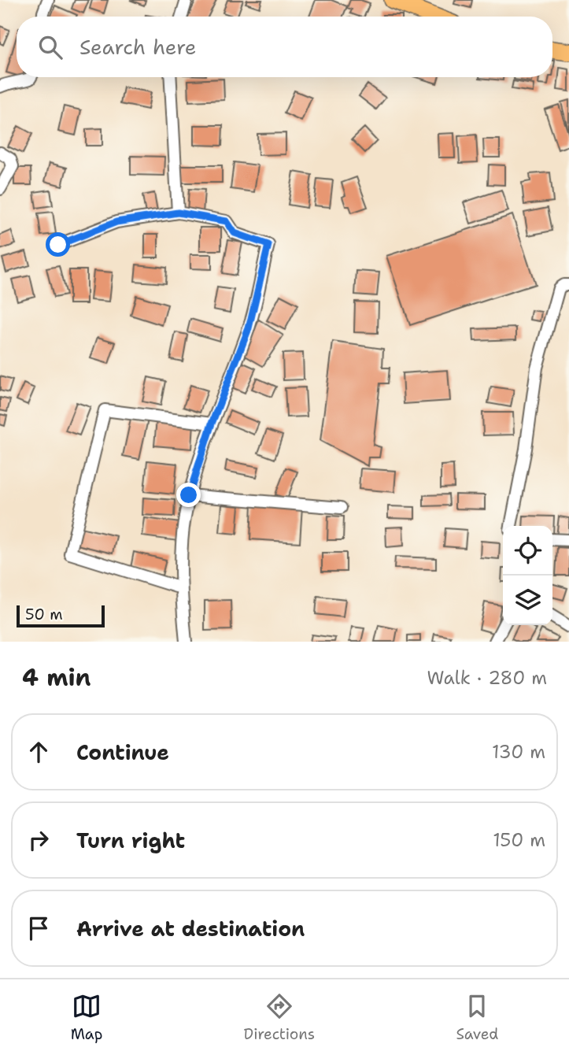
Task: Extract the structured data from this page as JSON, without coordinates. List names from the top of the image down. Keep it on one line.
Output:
{"scale_bar":"50 m","page":{"search":"Search here","scale":"50 m","heading":["4 min","Walk · 280 m"],"list":[["Continue","130 m"],["Turn right","150 m"],"Arrive at destination"],"nav":["Map","Directions","Saved"]}}
